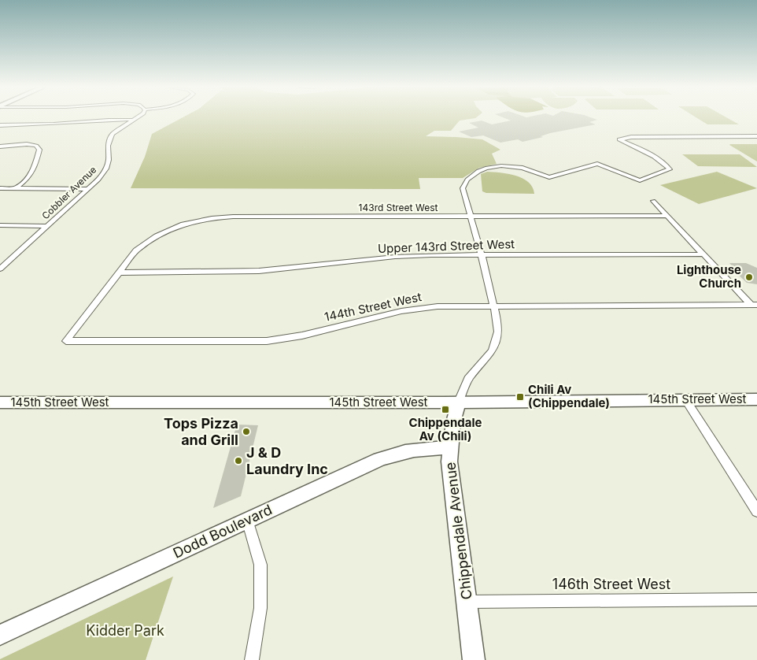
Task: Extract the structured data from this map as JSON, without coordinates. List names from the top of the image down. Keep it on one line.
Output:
{"streets":{"street":["Cobbler Avenue","143rd Street West","Upper 143rd Street West","144th Street West","145th Street West","Chippendale Avenue","Dodd Boulevard","146th Street West"]},"crossings":[["143rd Street West","Upper 143rd Street West"],["143rd Street West","144th Street West"],["145th Street West","Chippendale Avenue"],["Chippendale Avenue","Dodd Boulevard"],["Chippendale Avenue","146th Street West"]],"parks":["Kidder Park"],"places":{"other":["Lighthouse Church","Tops Pizza and Grill","J & D Laundry Inc"],"transit":["Chili Av (Chippendale)","Chippendale Av (Chili)"]}}
